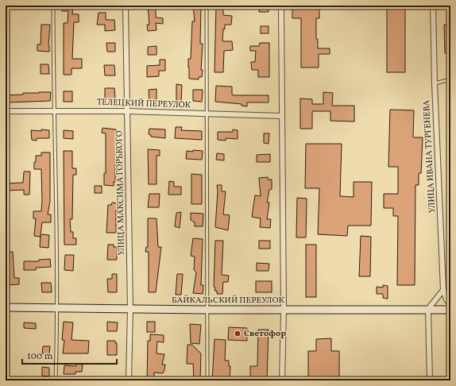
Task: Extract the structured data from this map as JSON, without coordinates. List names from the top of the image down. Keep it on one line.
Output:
{"streets":{"main road":["БАЙКАЛЬСКИЙ ПЕРЕУЛОК"],"street":["ТЕЛЕЦКИЙ ПЕРЕУЛОК","УЛИЦА ИВАНА ТУРГЕНЕВА","УЛИЦА МАКСИМА ГОРЬКОГО"]},"crossings":[["ТЕЛЕЦКИЙ ПЕРЕУЛОК","УЛИЦА МАКСИМА ГОРЬКОГО"],["УЛИЦА МАКСИМА ГОРЬКОГО","БАЙКАЛЬСКИЙ ПЕРЕУЛОК"]],"places":["Светофор"],"scale_bar":"100 m"}
